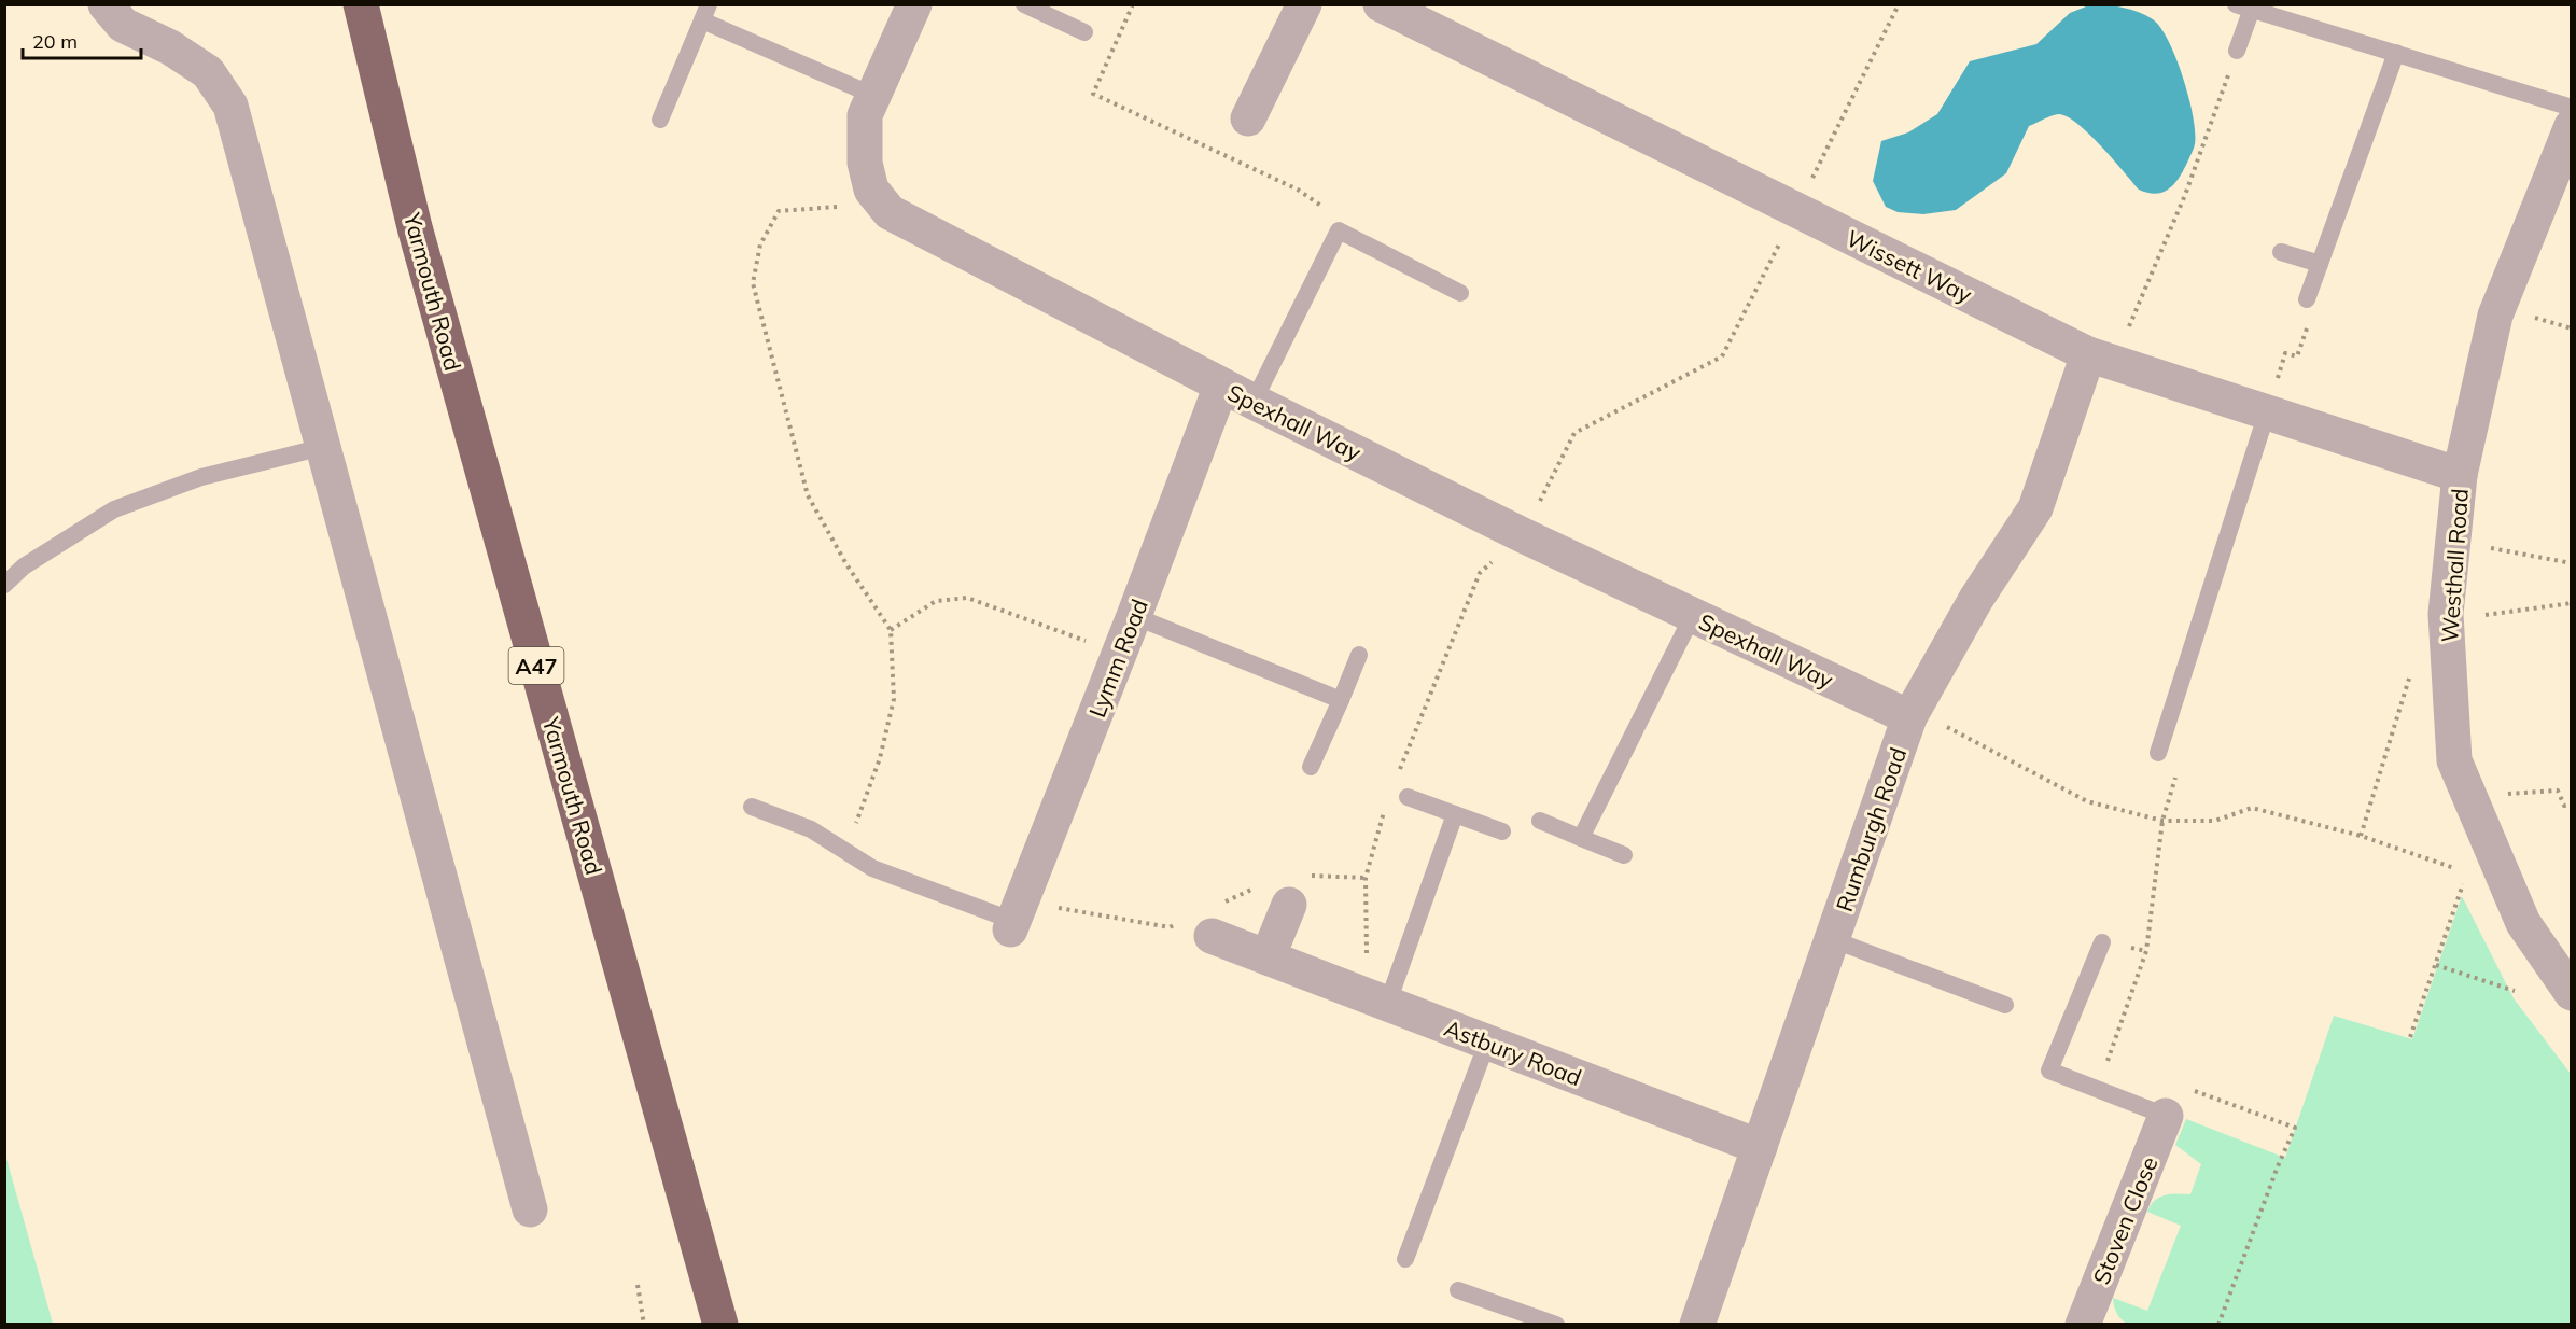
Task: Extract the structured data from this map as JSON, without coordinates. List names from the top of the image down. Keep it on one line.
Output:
{"streets":{"highway":["Yarmouth Road","A47"],"street":["Wissett Way","Spexhall Way","Westhall Road","Lymm Road","Rumburgh Road","Astbury Road","Stoven Close"]},"crossings":[["Wissett Way","Westhall Road"],["Wissett Way","Rumburgh Road"],["Spexhall Way","Lymm Road"],["Spexhall Way","Rumburgh Road"],["Rumburgh Road","Astbury Road"]],"scale_bar":"20 m"}
